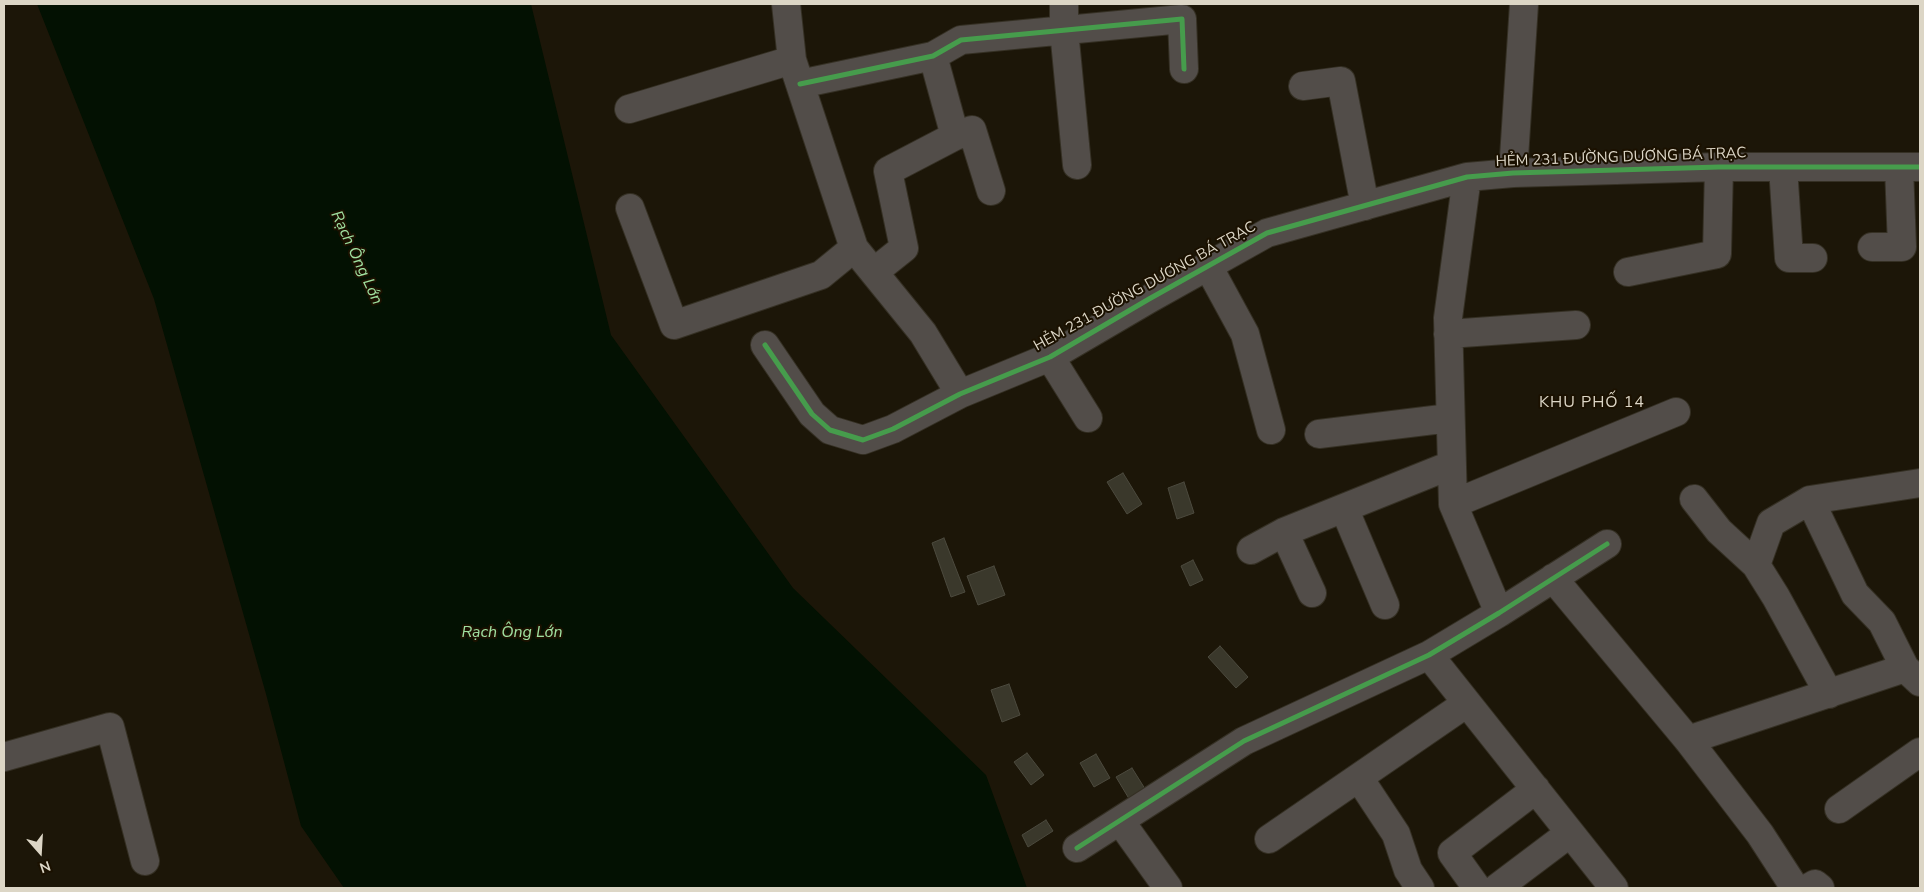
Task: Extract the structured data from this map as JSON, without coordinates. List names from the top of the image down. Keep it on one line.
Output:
{"streets":{"street":["HẺM 231 ĐƯỜNG DƯƠNG BÁ TRẠC"]},"districts":["KHU PHỐ 14"],"water":["Rạch Ông Lớn"],"north":"bottom"}
